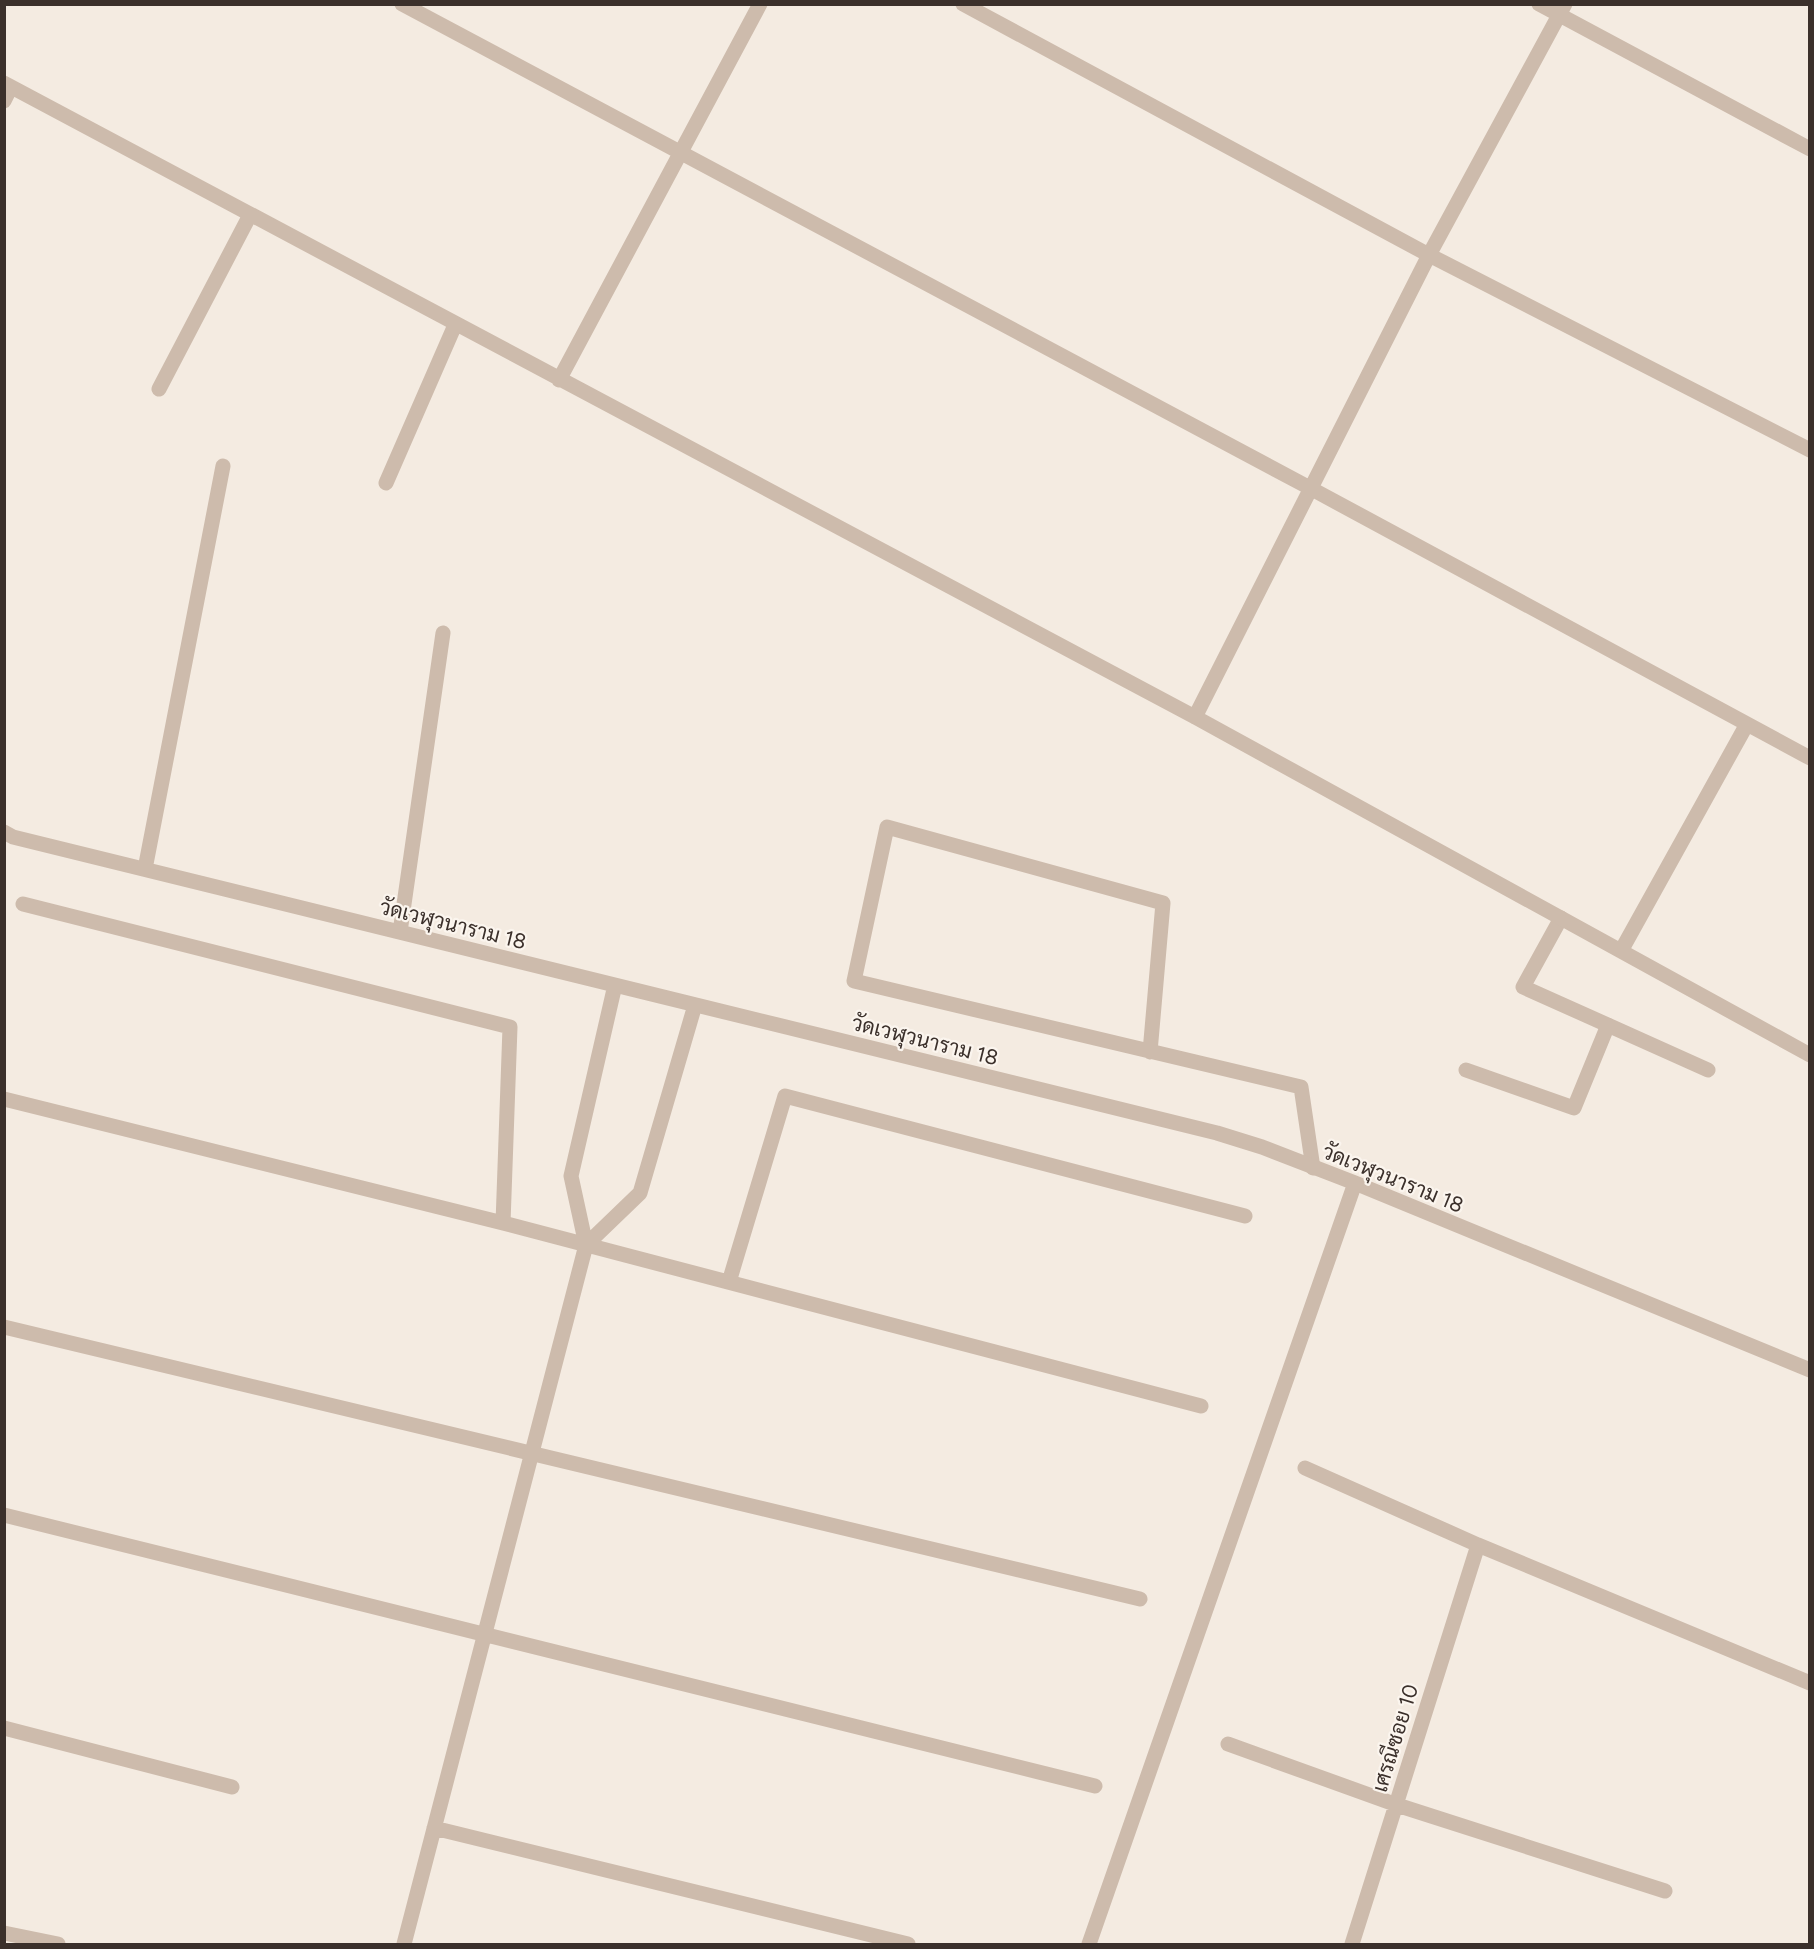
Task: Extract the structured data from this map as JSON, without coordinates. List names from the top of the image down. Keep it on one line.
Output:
{"streets":{"street":["วัดเวฬุวนาราม 18","เศรณีซอย 10"]}}
